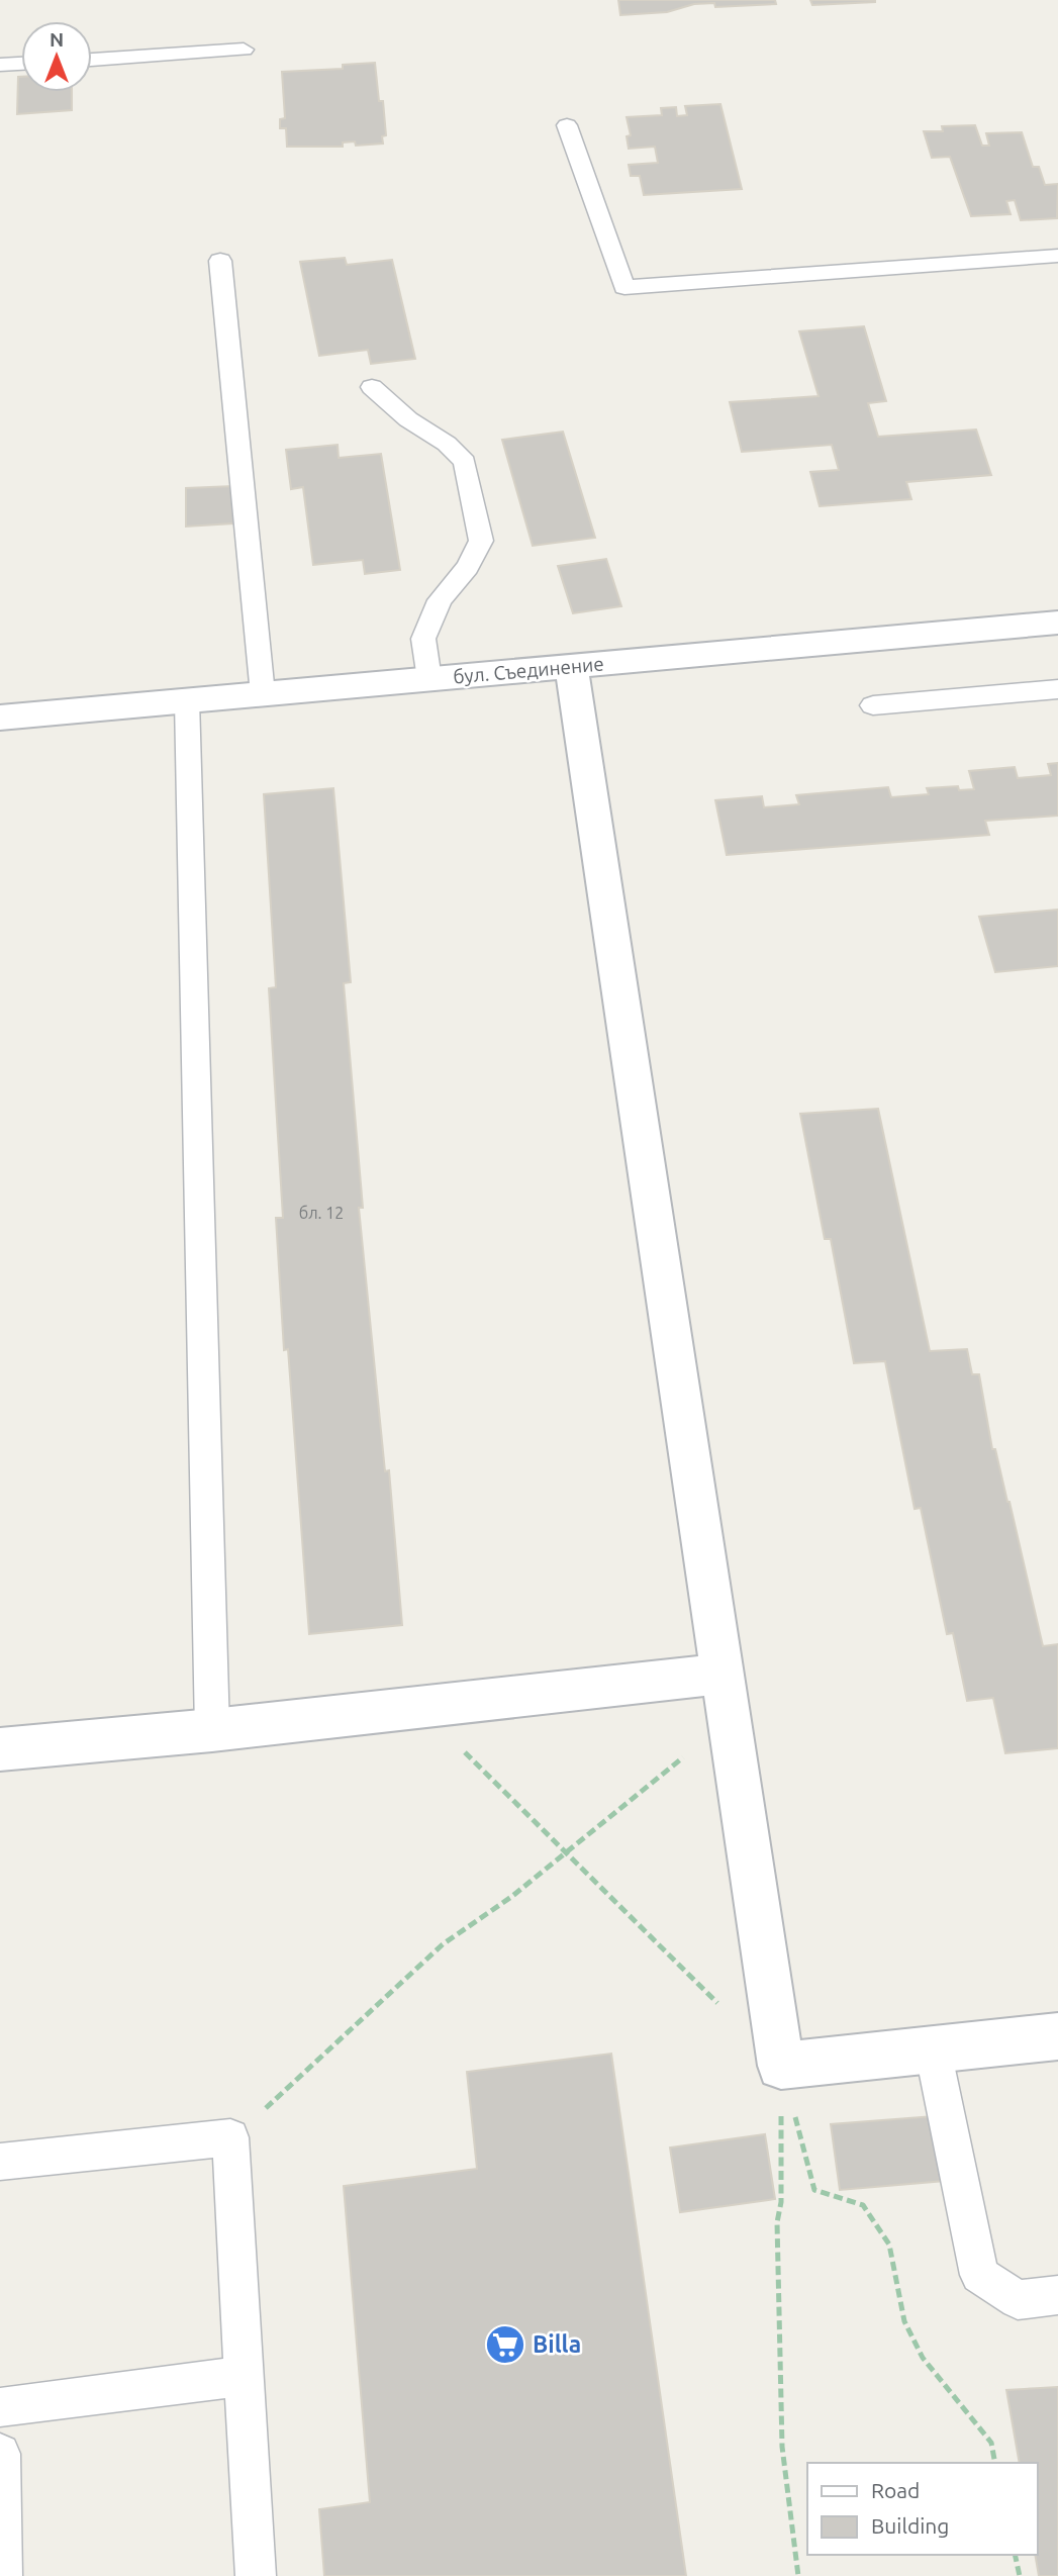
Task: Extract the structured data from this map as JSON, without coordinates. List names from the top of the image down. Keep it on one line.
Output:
{"streets":{"street":["бул. Съединение"]},"places":{"supermarket":["Billa"]},"house_numbers":["бл. 12"],"legend":["Road","Building"],"north":"top"}
